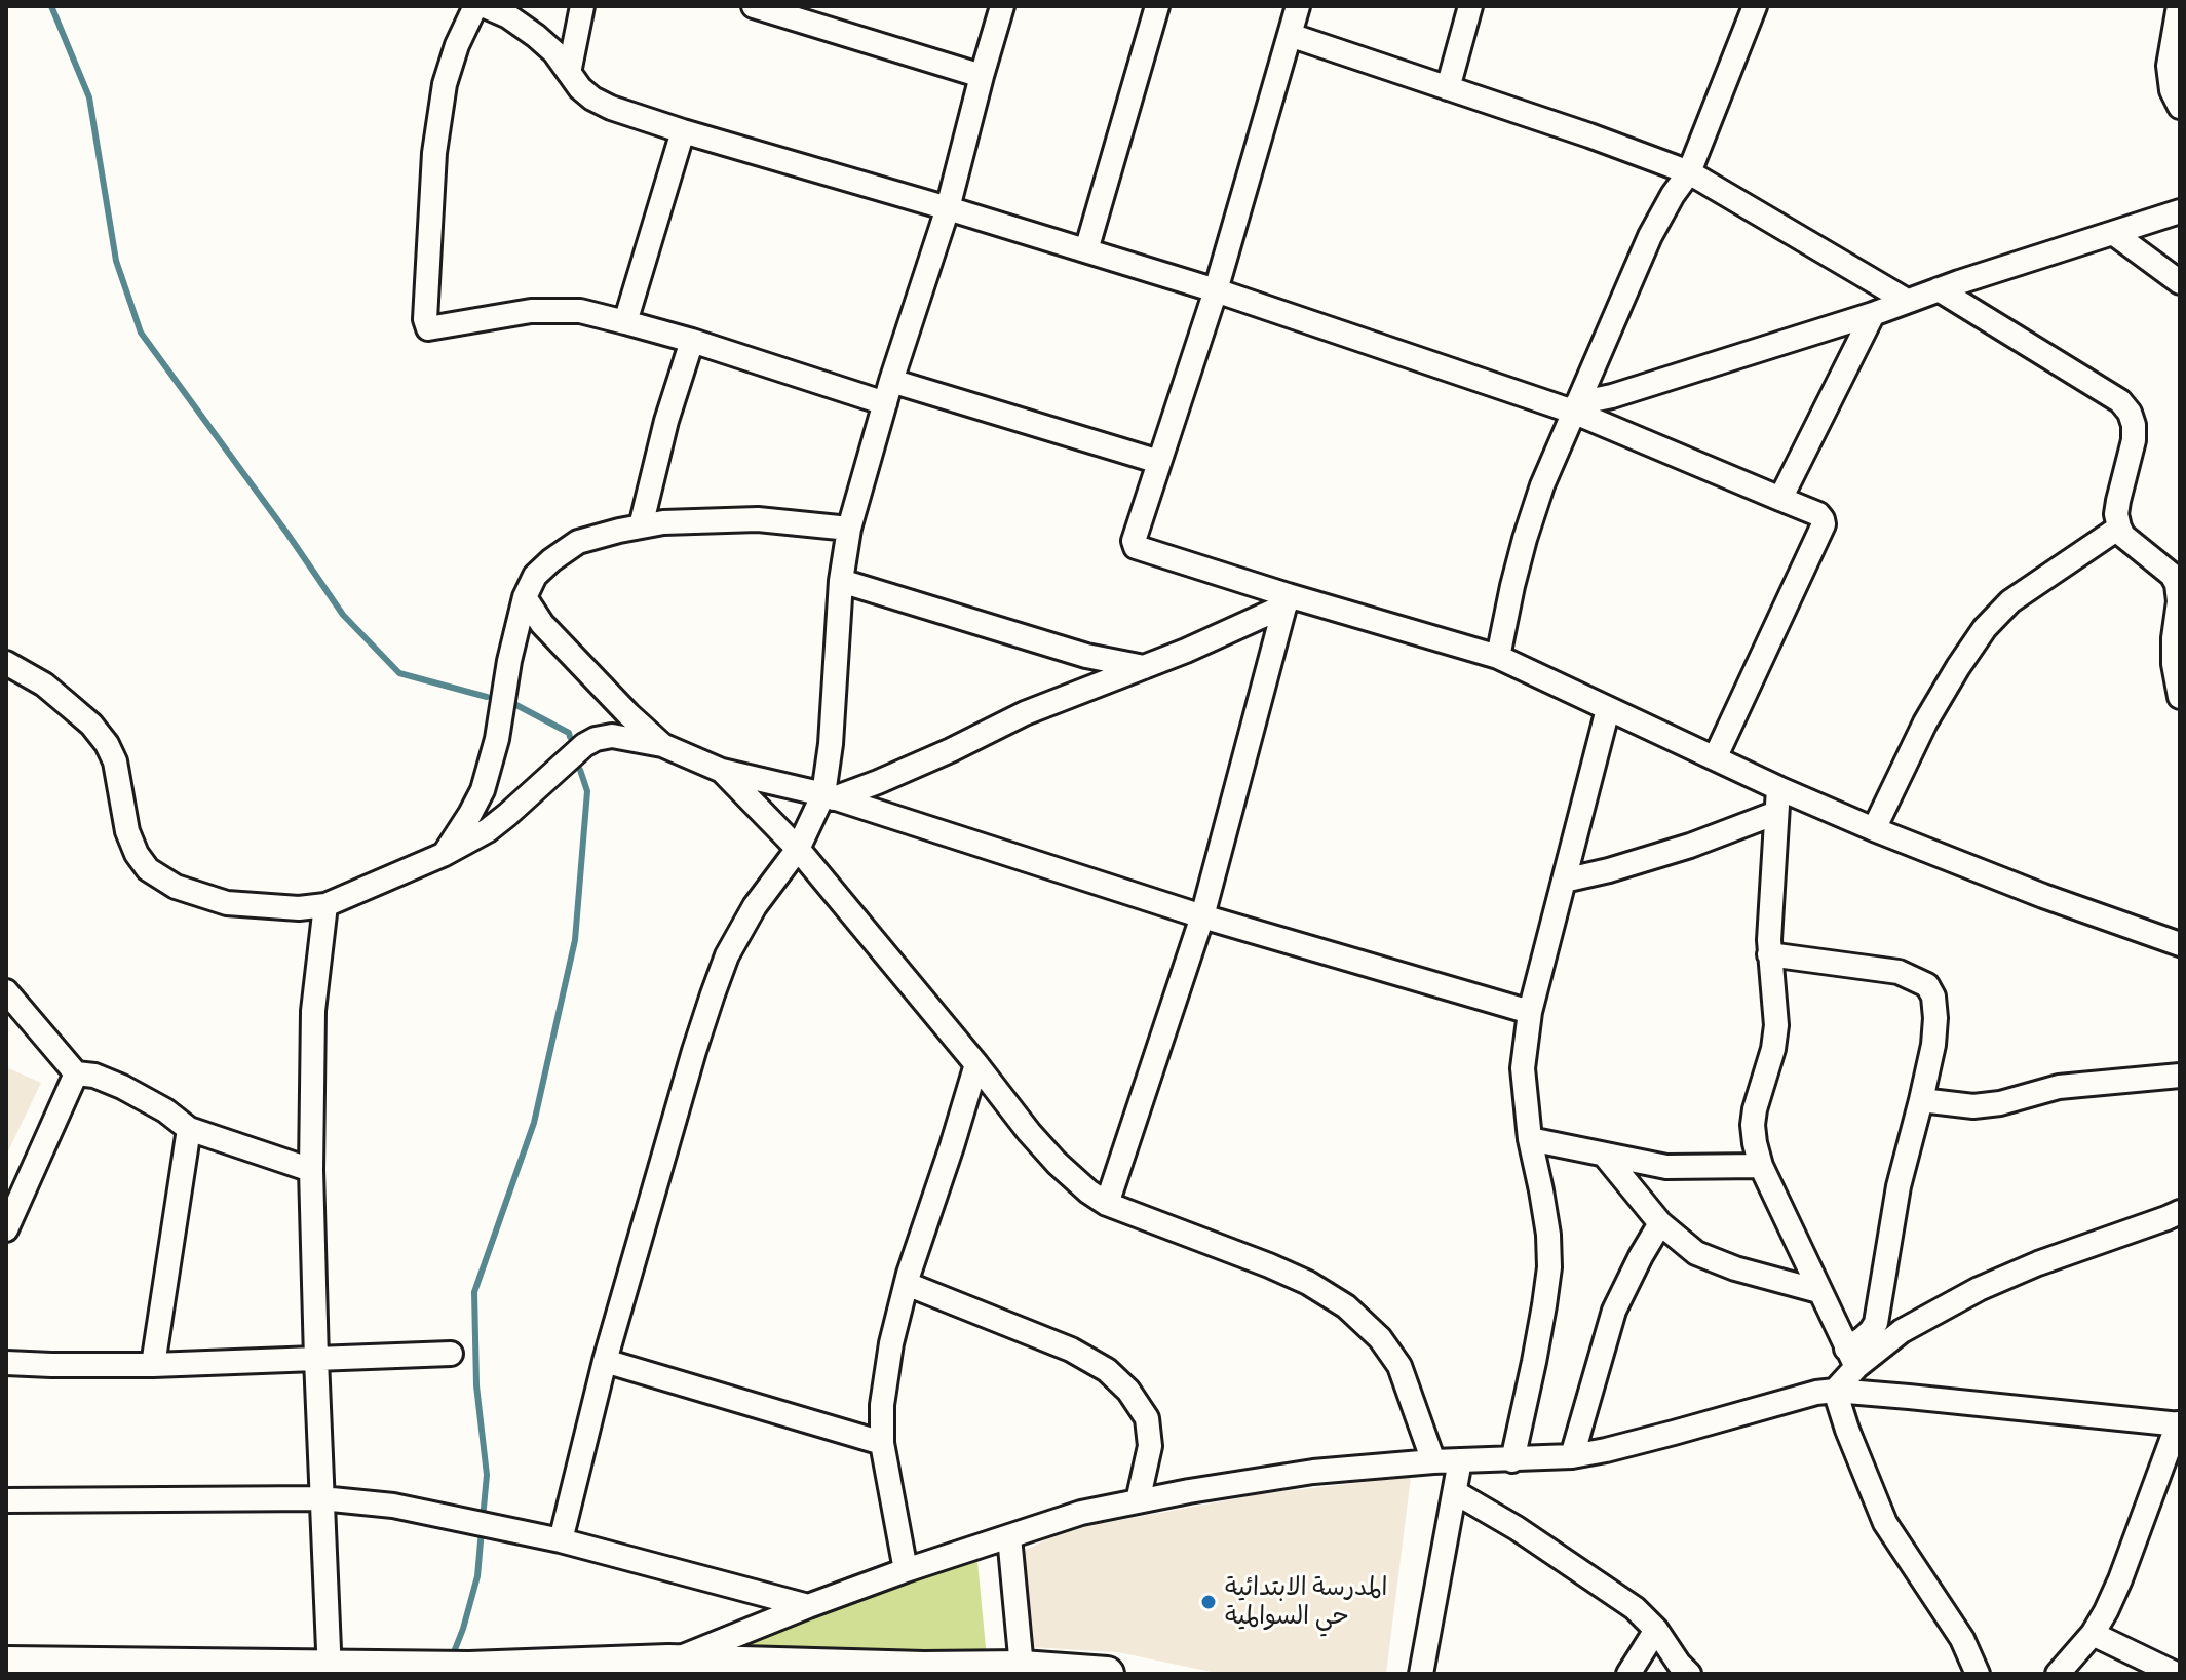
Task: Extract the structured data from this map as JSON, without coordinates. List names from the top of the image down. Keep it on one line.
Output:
{"places":["المدرسة الابتدائية حي السوالمية"]}
